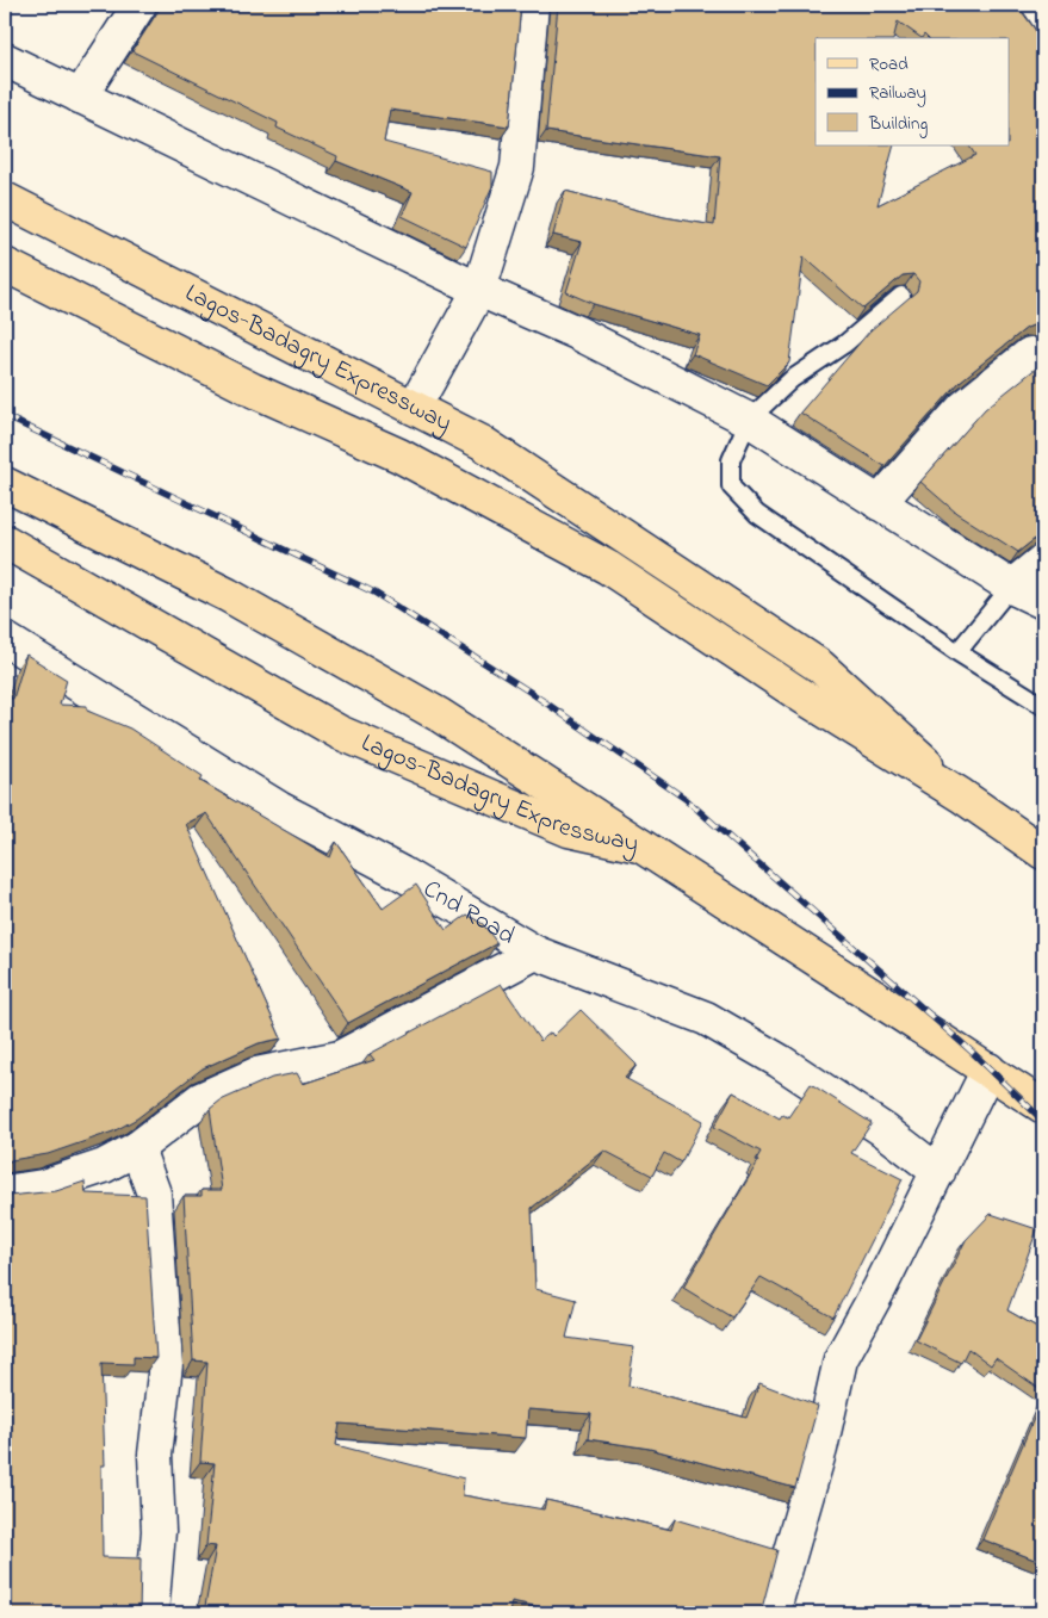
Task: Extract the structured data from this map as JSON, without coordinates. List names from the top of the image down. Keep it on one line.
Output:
{"streets":{"main road":["Lagos-Badagry Expressway"],"street":["Cnd Road"]},"legend":["Road","Railway","Building"]}
